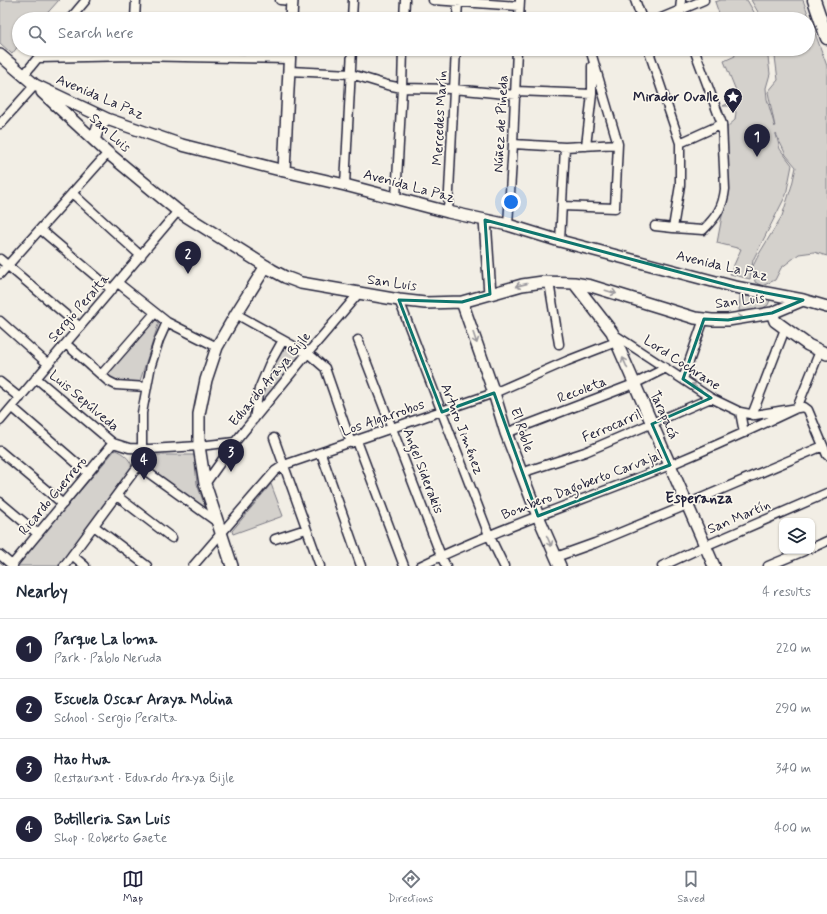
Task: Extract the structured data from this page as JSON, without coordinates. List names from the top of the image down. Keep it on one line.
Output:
{"streets":{"street":["Avenida La Paz","Mercedes Marín","Núñez de Pineda","San Luis","Sergio Peralta","Lord Cochrane","Eduardo Araya Bijle","Recoleta","Luis Sepúlveda","Tarapacá","Los Algarrobos","Ferrocarril","Arturo Jiménez","El Roble","Angel Siderakis","Bombero Dagoberto Carvajal","Ricardo Guerrero","San Martín"]},"crossings":[["Avenida La Paz","Mercedes Marín"],["Avenida La Paz","Núñez de Pineda"],["Avenida La Paz","San Luis"],["San Luis","Sergio Peralta"],["San Luis","Eduardo Araya Bijle"],["San Luis","Tarapacá"],["San Luis","Arturo Jiménez"],["San Luis","El Roble"],["Sergio Peralta","Luis Sepúlveda"],["Lord Cochrane","Recoleta"],["Lord Cochrane","Tarapacá"],["Lord Cochrane","Los Algarrobos"],["Lord Cochrane","Ferrocarril"],["Lord Cochrane","Bombero Dagoberto Carvajal"],["Eduardo Araya Bijle","Luis Sepúlveda"],["Recoleta","Tarapacá"],["Recoleta","El Roble"],["Luis Sepúlveda","Ricardo Guerrero"],["Tarapacá","Los Algarrobos"],["Tarapacá","Ferrocarril"],["Tarapacá","Bombero Dagoberto Carvajal"],["Tarapacá","San Martín"],["Los Algarrobos","Arturo Jiménez"],["Los Algarrobos","El Roble"],["Los Algarrobos","Angel Siderakis"],["Ferrocarril","El Roble"],["Arturo Jiménez","Bombero Dagoberto Carvajal"],["El Roble","Bombero Dagoberto Carvajal"],["Angel Siderakis","Bombero Dagoberto Carvajal"]],"districts":["Esperanza"],"places":{"place":["Mirador Ovalle"]},"page":{"search":"Search here","pins":["1","2","3","4"],"heading":["Nearby","4 results"],"list":[{"mark":"1","name":"Parque La loma","note":"Park · Pablo Neruda","value":"220 m"},{"mark":"2","name":"Escuela Oscar Araya Molina","note":"School · Sergio Peralta","value":"290 m"},{"mark":"3","name":"Hao Hwa","note":"Restaurant · Eduardo Araya Bijle","value":"340 m"},{"mark":"4","name":"Botilleria San Luis","note":"Shop · Roberto Gaete","value":"400 m"}],"nav":["Map","Directions","Saved"]}}
